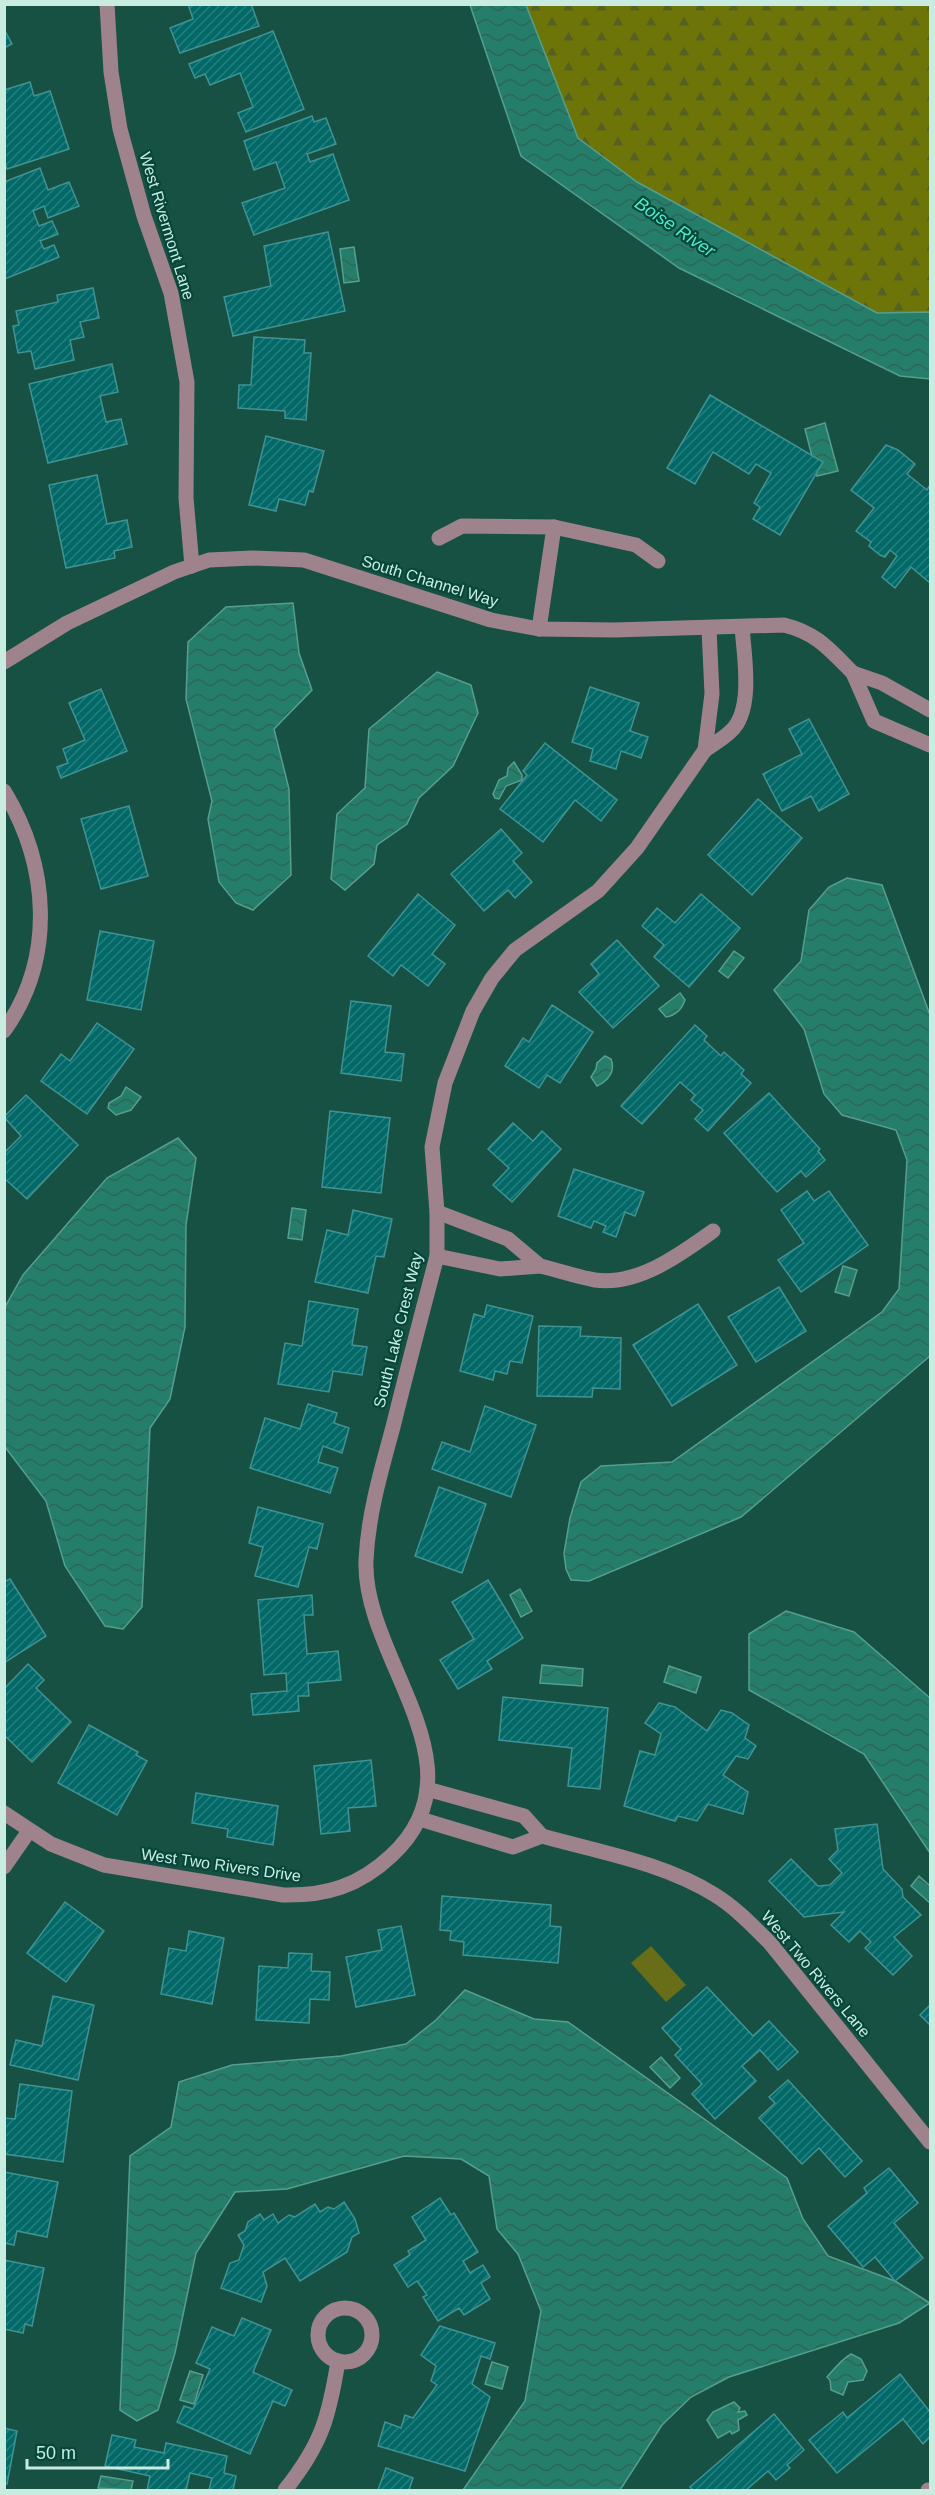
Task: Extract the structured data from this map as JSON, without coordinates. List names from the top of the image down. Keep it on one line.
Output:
{"streets":{"street":["West Rivermont Lane","South Channel Way","South Lake Crest Way","West Two Rivers Drive","West Two Rivers Lane"]},"crossings":[["West Rivermont Lane","South Channel Way"],["South Channel Way","South Lake Crest Way"],["South Lake Crest Way","West Two Rivers Drive"],["West Two Rivers Drive","West Two Rivers Lane"]],"water":["Boise River"],"scale_bar":"50 m"}
